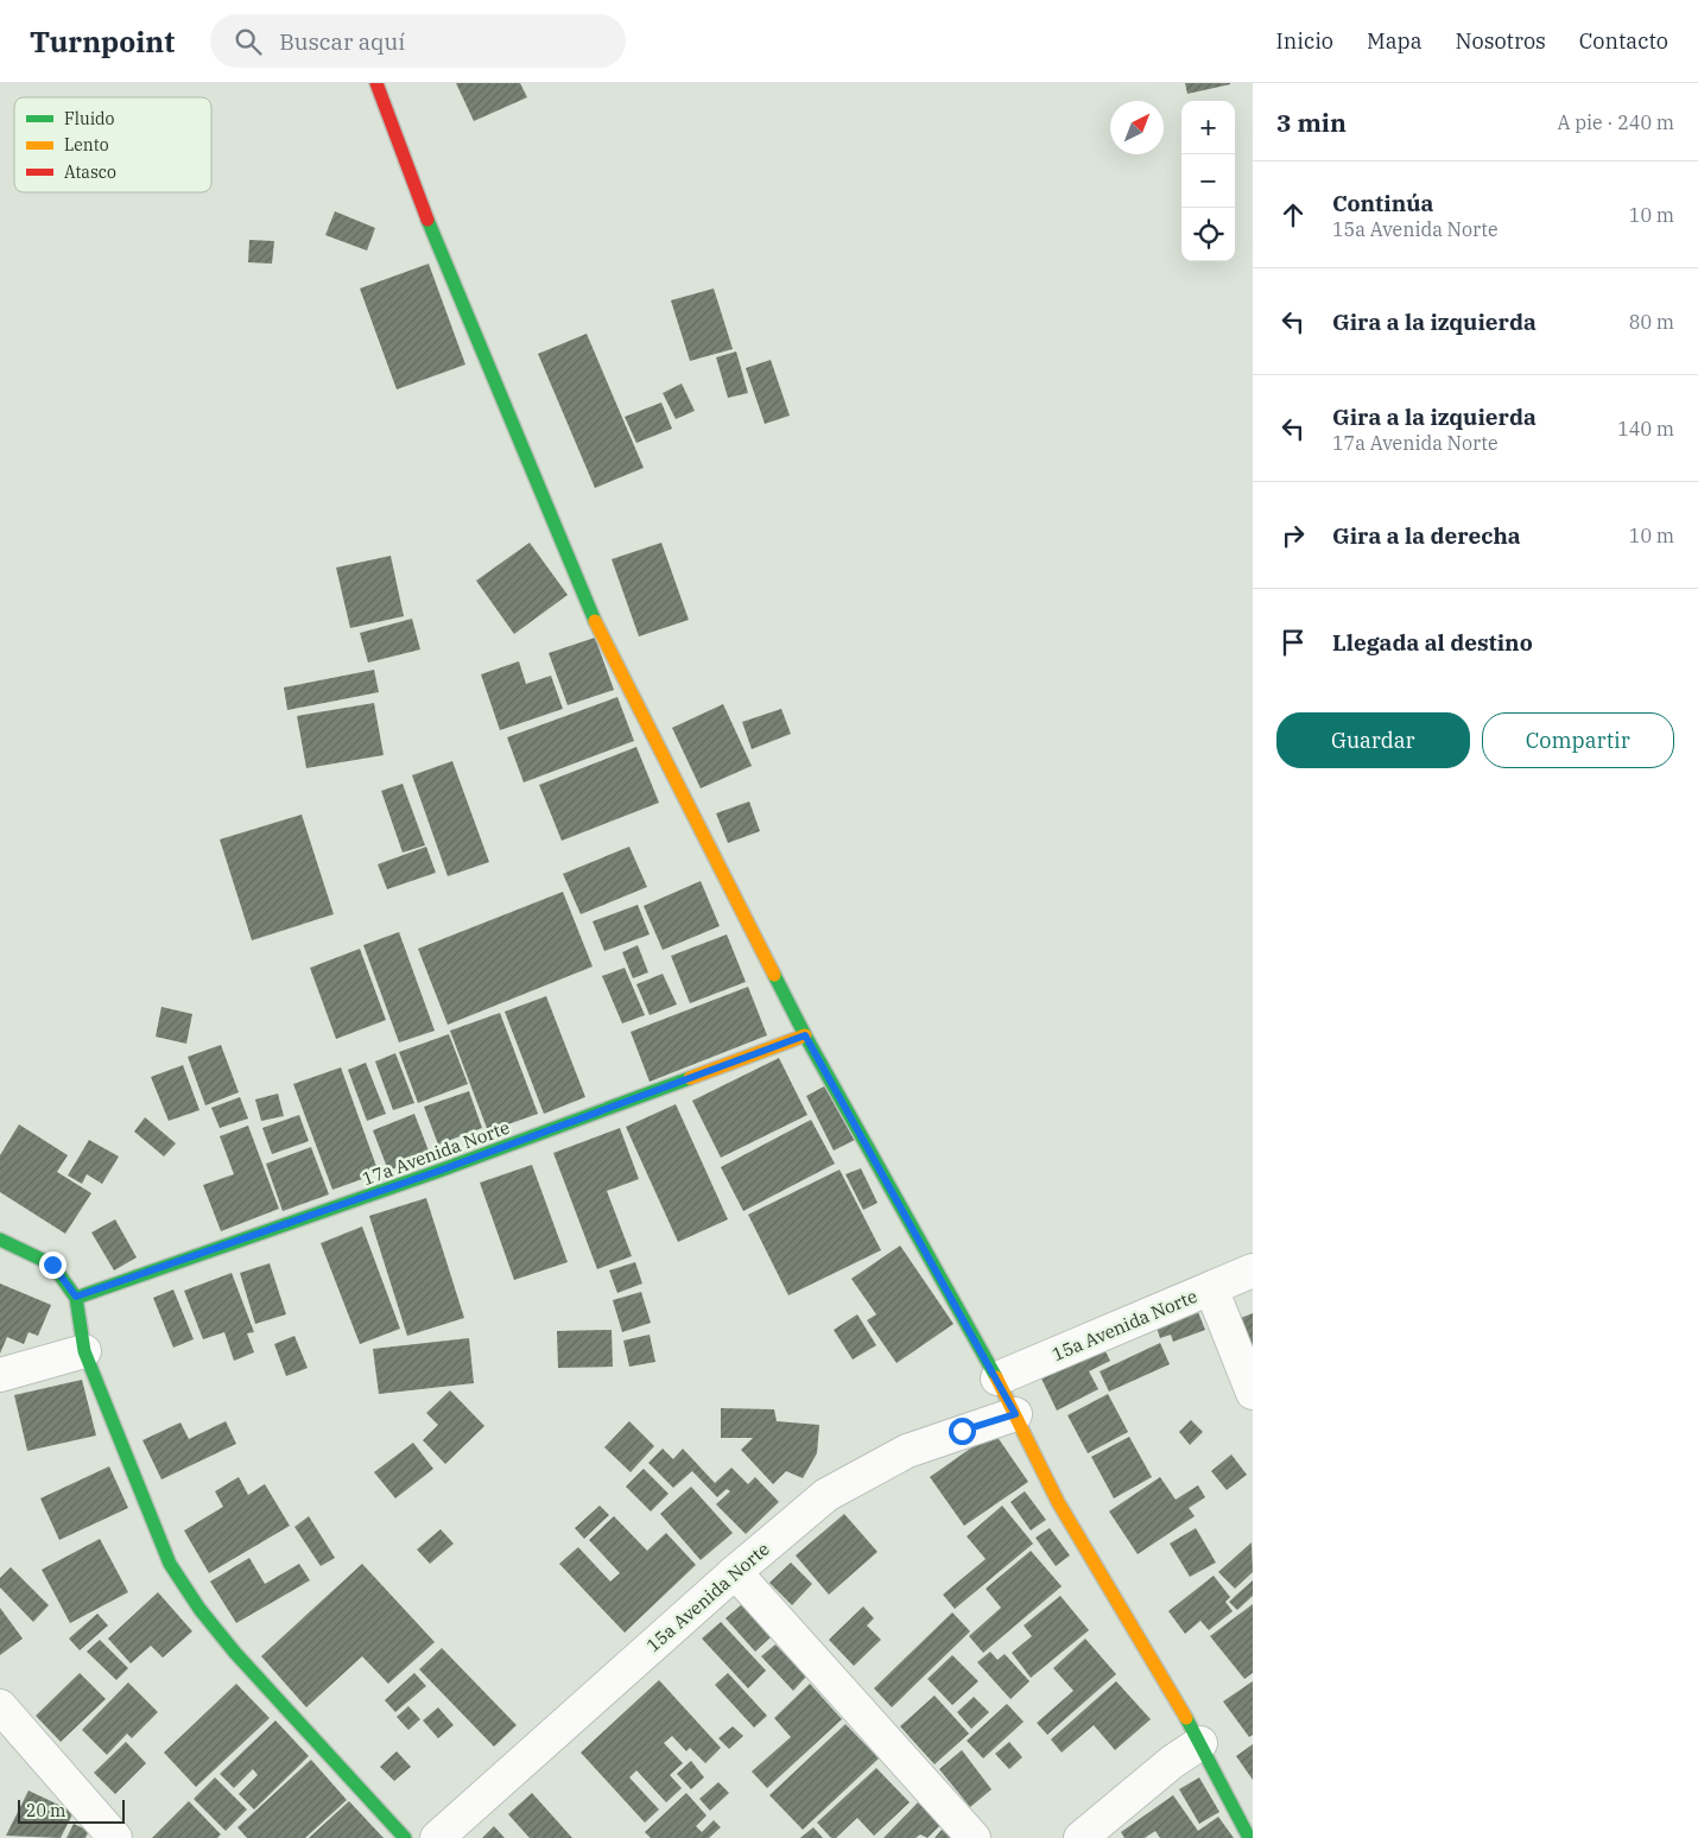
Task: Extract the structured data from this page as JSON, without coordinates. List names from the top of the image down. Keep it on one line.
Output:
{"streets":{"street":["17a Avenida Norte","15a Avenida Norte"]},"legend":["Fluido","Lento","Atasco"],"scale_bar":"20 m","north":"top right","page":{"header":"Turnpoint","search":"Buscar aquí","nav":["Inicio","Mapa","Nosotros","Contacto"],"heading":["3 min","A pie · 240 m"],"map_buttons":["+","−"],"list":[["Continúa","15a Avenida Norte","10 m"],["Gira a la izquierda","80 m"],["Gira a la izquierda","17a Avenida Norte","140 m"],["Gira a la derecha","10 m"],"Llegada al destino"],"buttons":["Guardar","Compartir"],"scale":"20 m"}}
